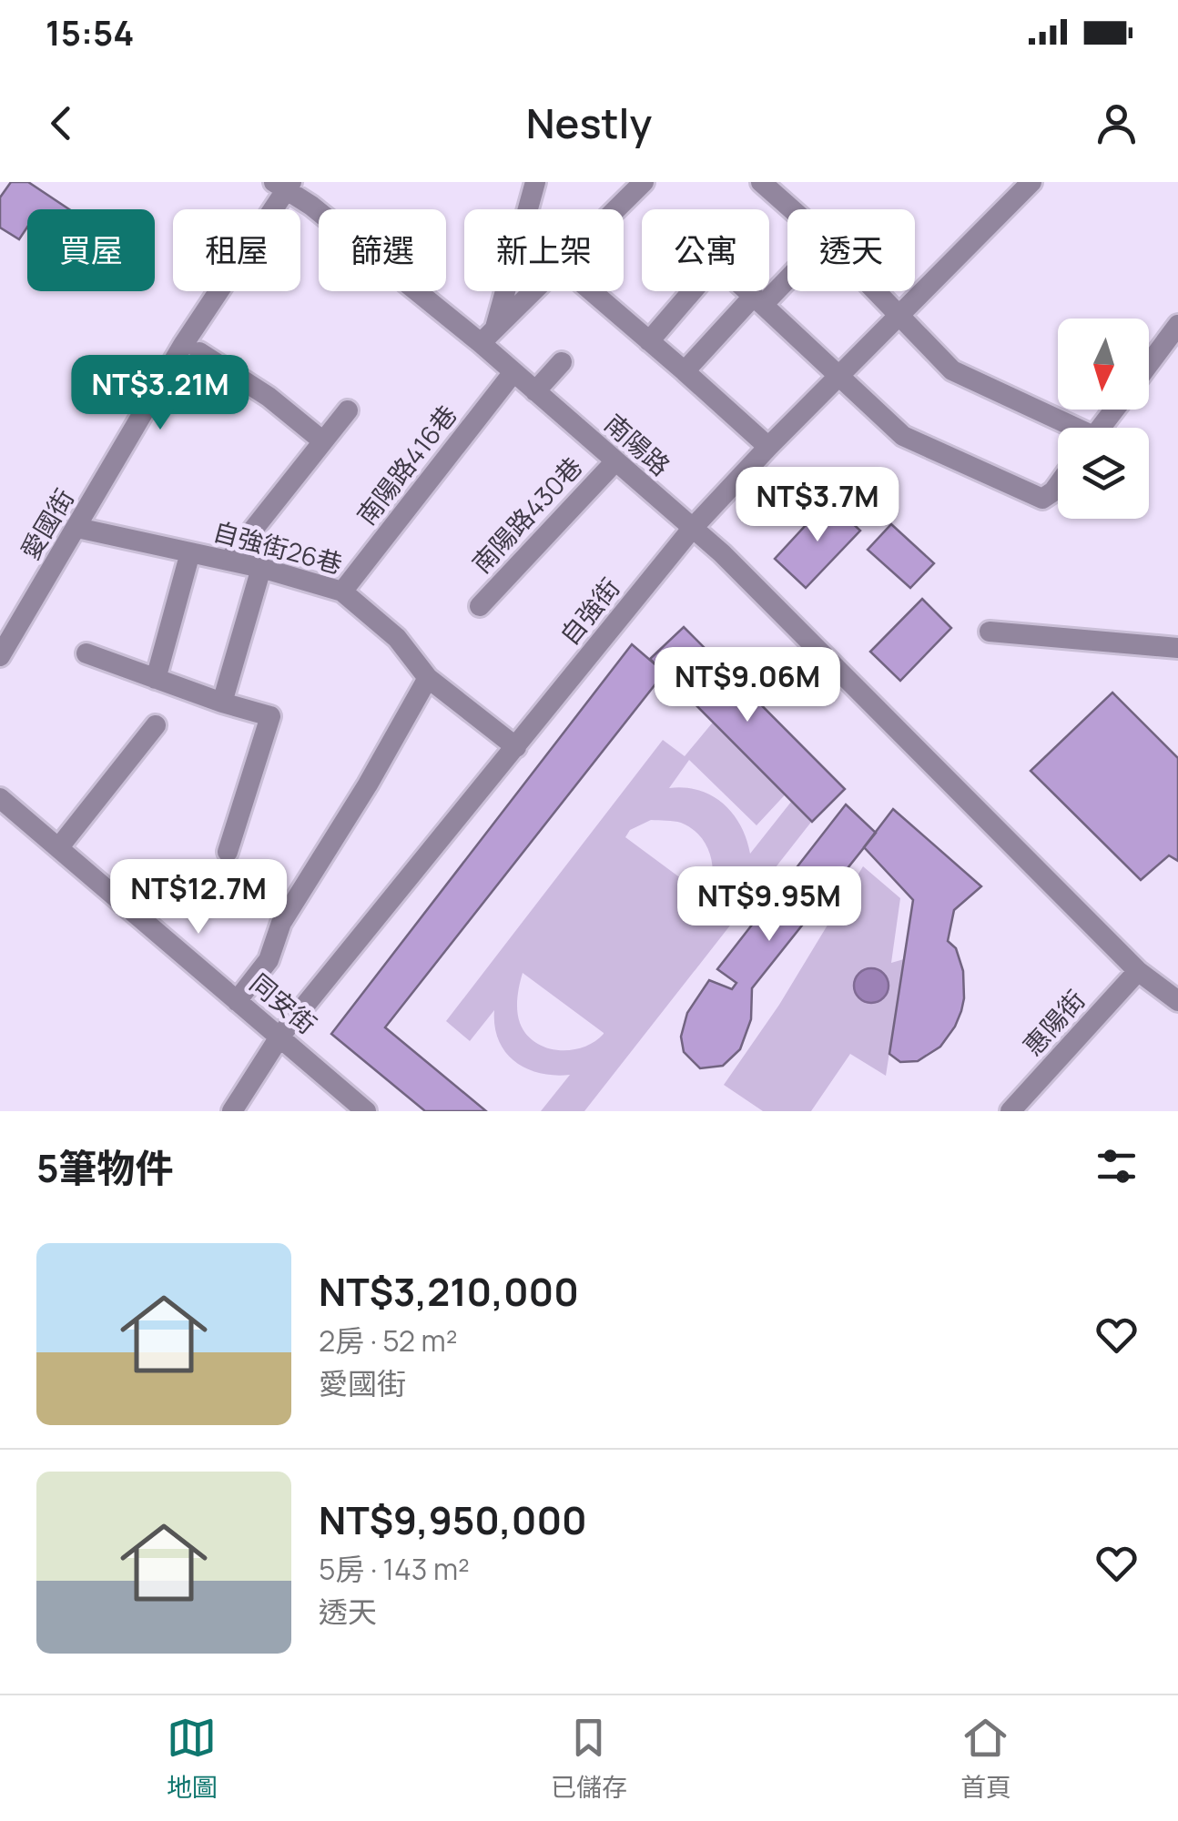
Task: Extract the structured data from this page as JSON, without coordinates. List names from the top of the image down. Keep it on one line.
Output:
{"streets":{"street":["南陽路","南陽路416巷","南陽路430巷","愛國街","自強街26巷","自強街","同安街","惠陽街"]},"crossings":[["南陽路","南陽路416巷"],["南陽路","南陽路430巷"],["南陽路","愛國街"],["南陽路","自強街"],["南陽路","惠陽街"],["南陽路416巷","自強街26巷"],["愛國街","自強街26巷"],["自強街26巷","自強街"],["自強街","同安街"]],"north":"bottom","page":{"status":"15:54","header":"Nestly","chip":["買屋","租屋","篩選","新上架","公寓","透天"],"price":["NT$3.21M","NT$3.7M","NT$9.06M","NT$12.7M","NT$9.95M"],"heading":"5筆物件","list":[{"name":"NT$3,210,000","note":"2房 · 52 m² · 愛國街"},{"name":"NT$9,950,000","note":"5房 · 143 m² · 透天"}],"tabs":["地圖","已儲存","首頁"]}}
